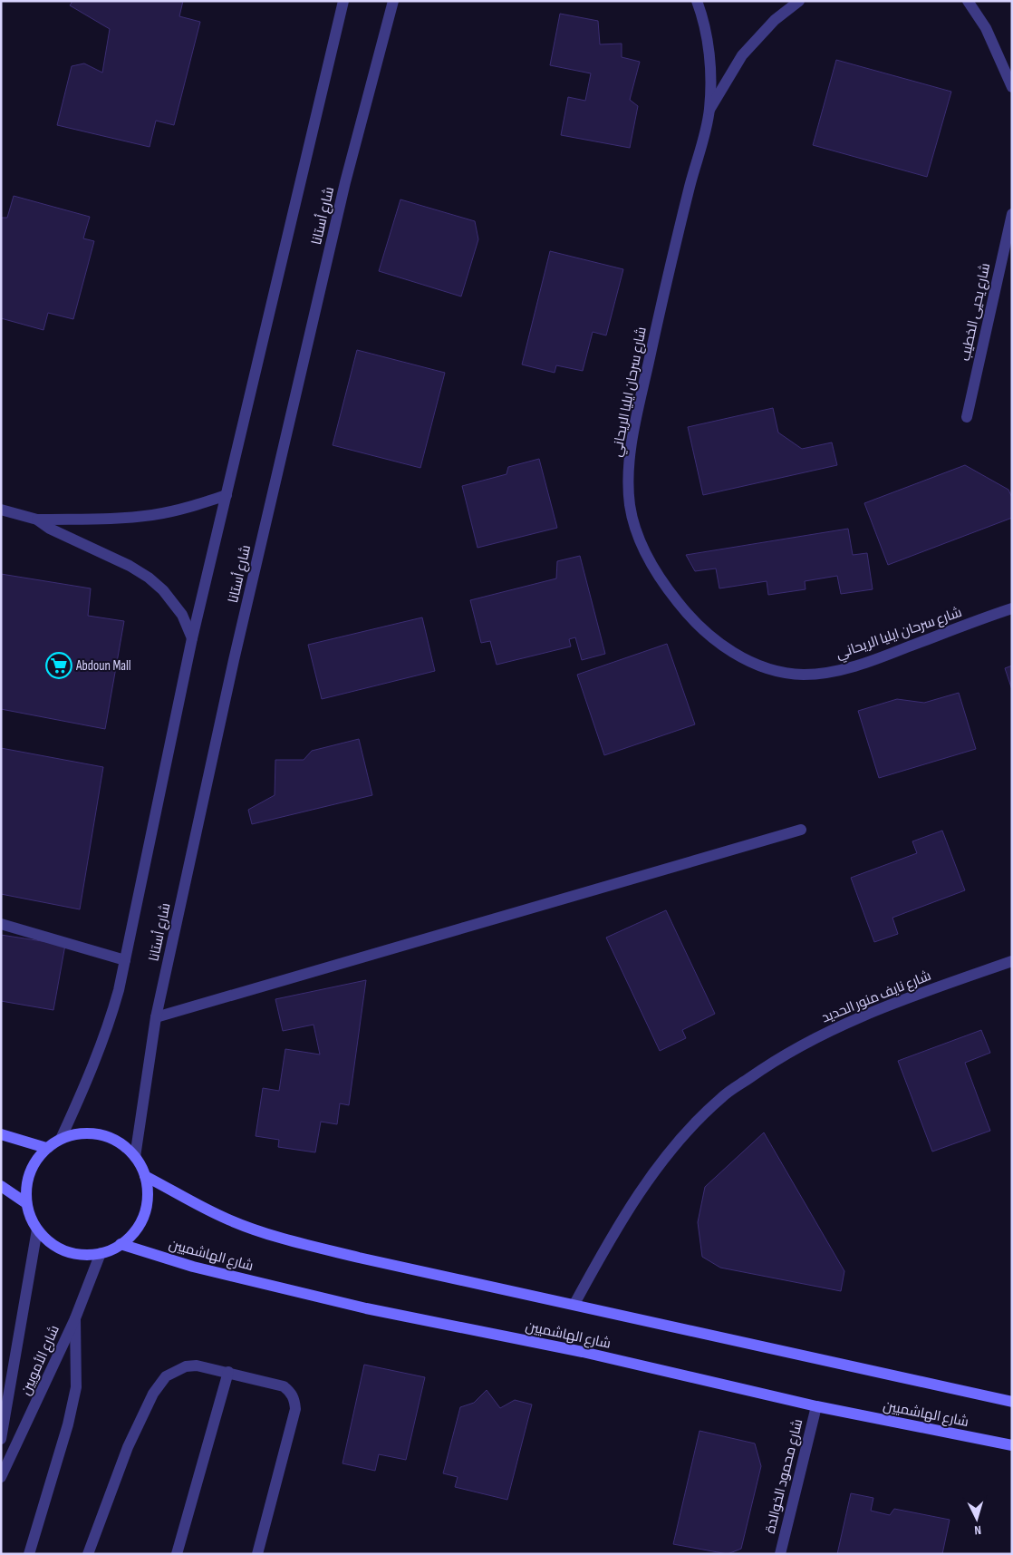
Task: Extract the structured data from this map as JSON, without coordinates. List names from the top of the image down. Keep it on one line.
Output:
{"streets":{"main road":["شارع الهاشميين"],"street":["شارع أستانا","شارع يحيى الخطيب","شارع سرحان ايليا الريحاني","شارع نايف منور الحديد","شارع الأمويين","شارع محمود الخوالدة"]},"crossings":[["شارع أستانا","شارع الهاشميين"],["شارع أستانا","شارع الأمويين"],["شارع الهاشميين","شارع الأمويين"],["شارع الهاشميين","شارع محمود الخوالدة"]],"places":{"supermarket":["Abdoun Mall"]},"north":"bottom"}
